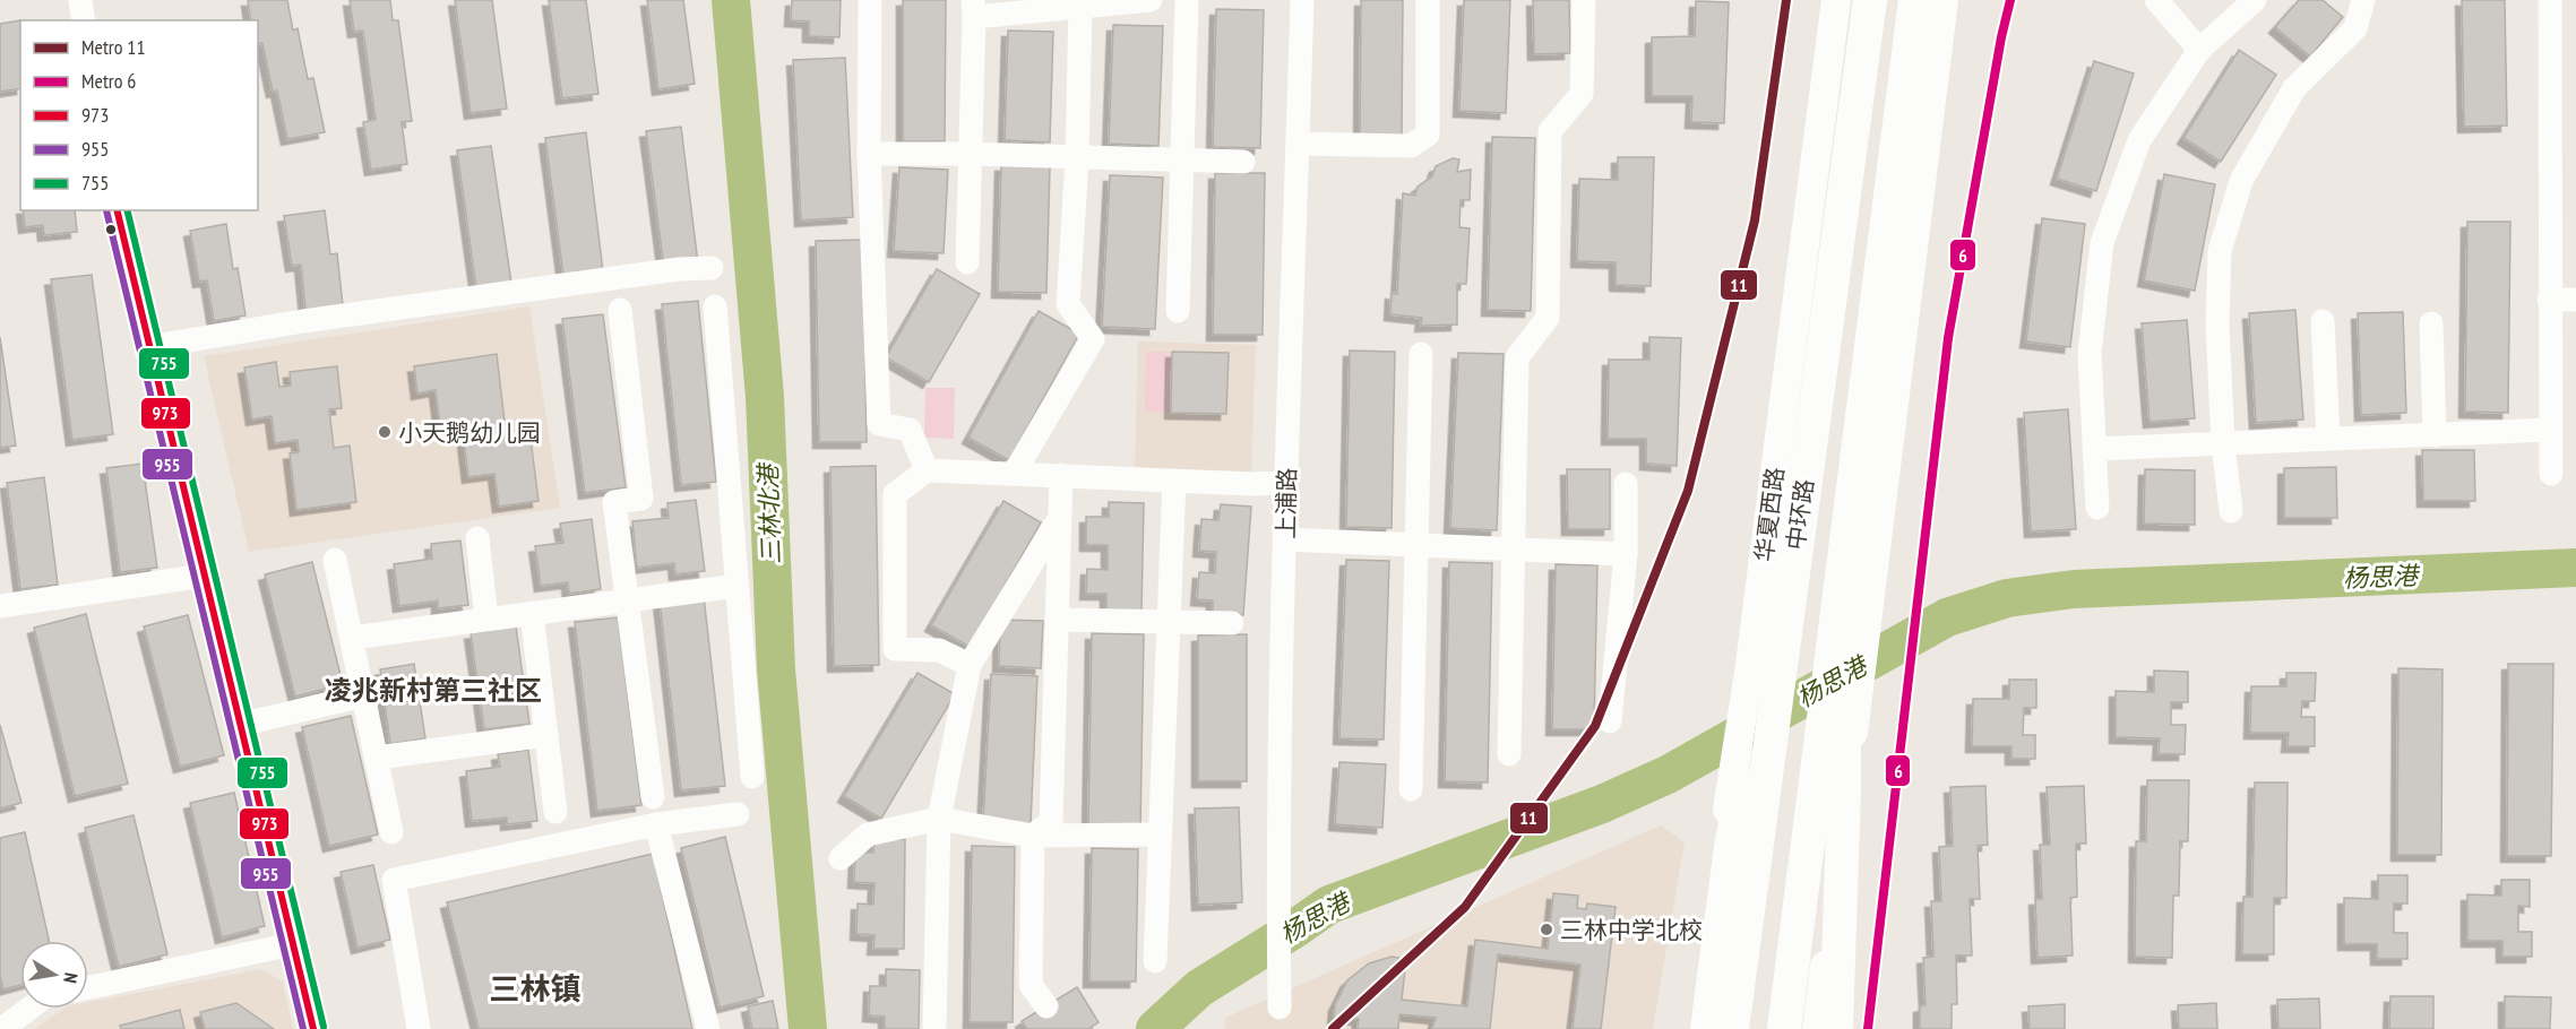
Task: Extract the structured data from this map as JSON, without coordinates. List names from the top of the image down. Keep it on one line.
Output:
{"streets":{"highway":["中环路"],"main road":["华夏西路"],"street":["上浦路"]},"districts":["凌兆新村第三社区","三林镇"],"water":["三林北港","杨思港"],"places":["小天鹅幼儿园","三林中学北校"],"lines":["metro line 11","metro line 6","transit line 973","transit line 955","transit line 755"],"legend":["Metro 11","Metro 6","973","955","755"],"north":"right"}
